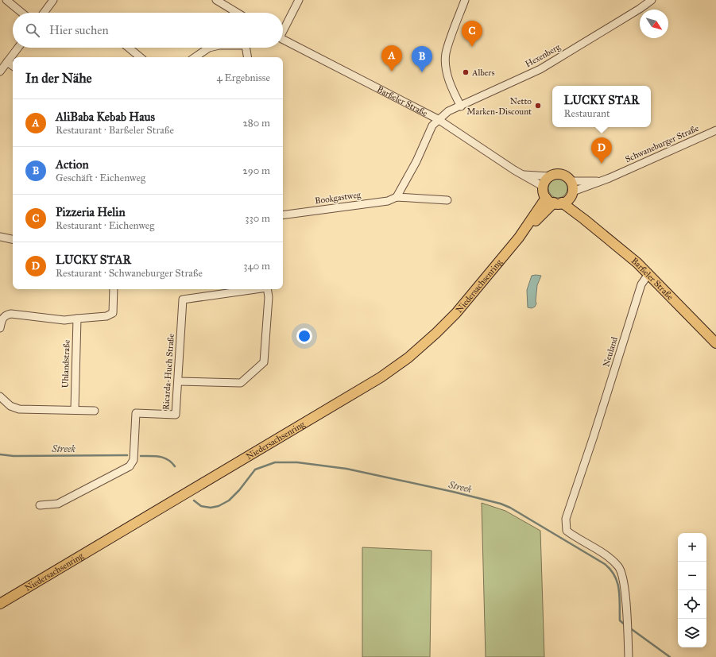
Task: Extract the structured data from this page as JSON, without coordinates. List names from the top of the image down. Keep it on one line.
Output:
{"streets":{"main road":["Barßeler Straße","Niedersachsenring"],"street":["Hexenberg","Schwaneburger Straße","Bookgastweg","Neuland","Uhlandstraße","Ricarda-Huch Straße"]},"crossings":[["Hexenberg","Barßeler Straße"],["Barßeler Straße","Schwaneburger Straße"],["Barßeler Straße","Niedersachsenring"],["Barßeler Straße","Neuland"],["Schwaneburger Straße","Niedersachsenring"]],"water":["Streek"],"places":["Albers","Netto Marken-Discount"],"north":"bottom right","page":{"search":"Hier suchen","pins":["C","A","B","D"],"heading":["In der Nähe","4 Ergebnisse"],"popup":["LUCKY STAR","Restaurant"],"list":[{"mark":"A","name":"AliBaba Kebab Haus","note":"Restaurant · Barßeler Straße","value":"280 m"},{"mark":"B","name":"Action","note":"Geschäft · Eichenweg","value":"290 m"},{"mark":"C","name":"Pizzeria Helin","note":"Restaurant · Eichenweg","value":"330 m"},{"mark":"D","name":"LUCKY STAR","note":"Restaurant · Schwaneburger Straße","value":"340 m"}],"map_buttons":["+","−"]}}
